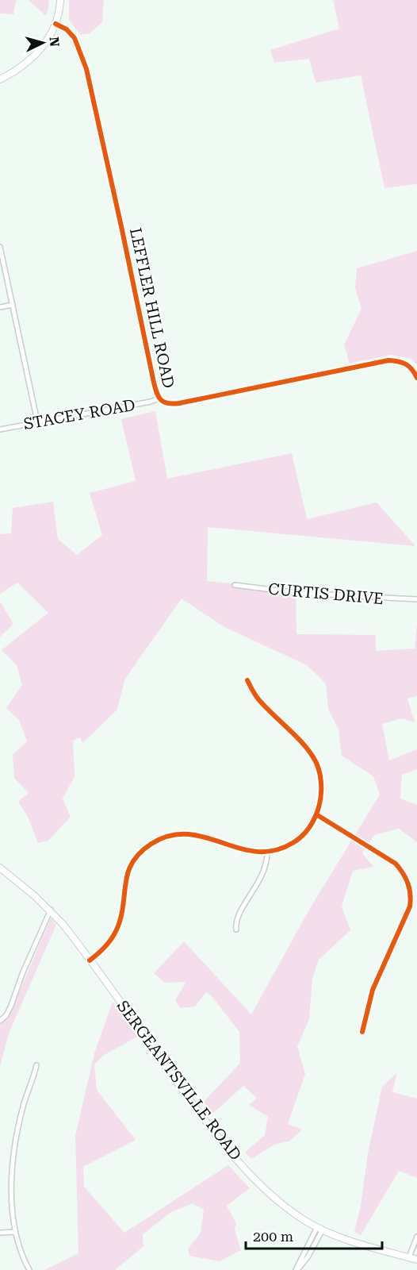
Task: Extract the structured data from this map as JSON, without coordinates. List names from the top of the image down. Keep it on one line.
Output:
{"streets":{"main road":["SERGEANTSVILLE ROAD"],"street":["LEFFLER HILL ROAD","STACEY ROAD","CURTIS DRIVE"]},"crossings":[["LEFFLER HILL ROAD","STACEY ROAD"]],"scale_bar":"200 m","north":"right"}
